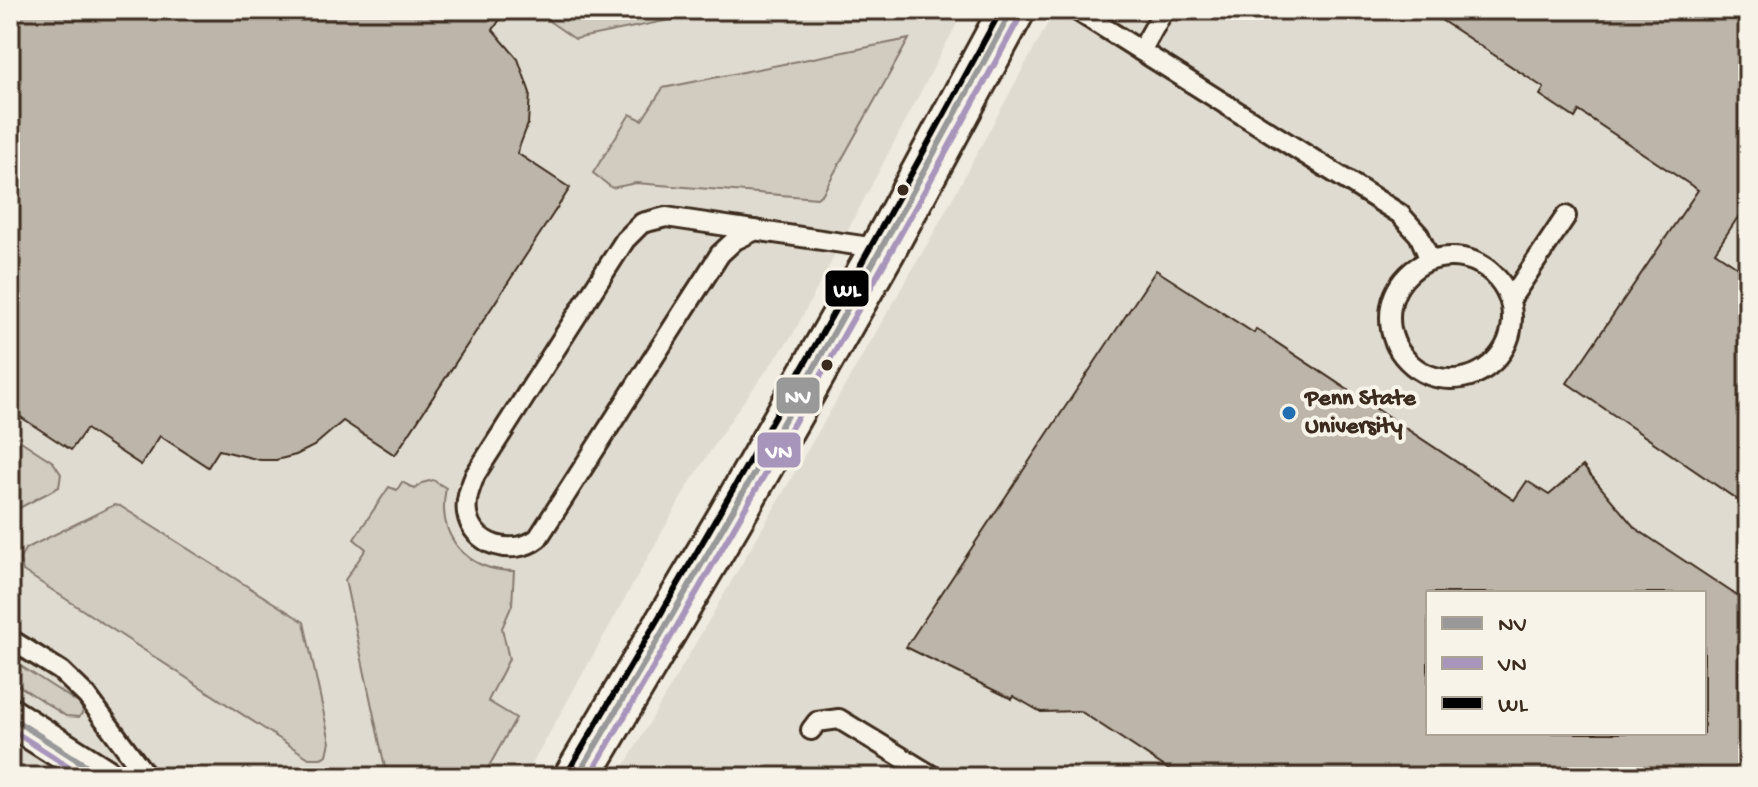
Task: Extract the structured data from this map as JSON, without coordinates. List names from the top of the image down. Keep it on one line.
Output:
{"places":["Penn State University"],"lines":["transit line NV","transit line WL","transit line VN"],"legend":["NV","VN","WL"]}
